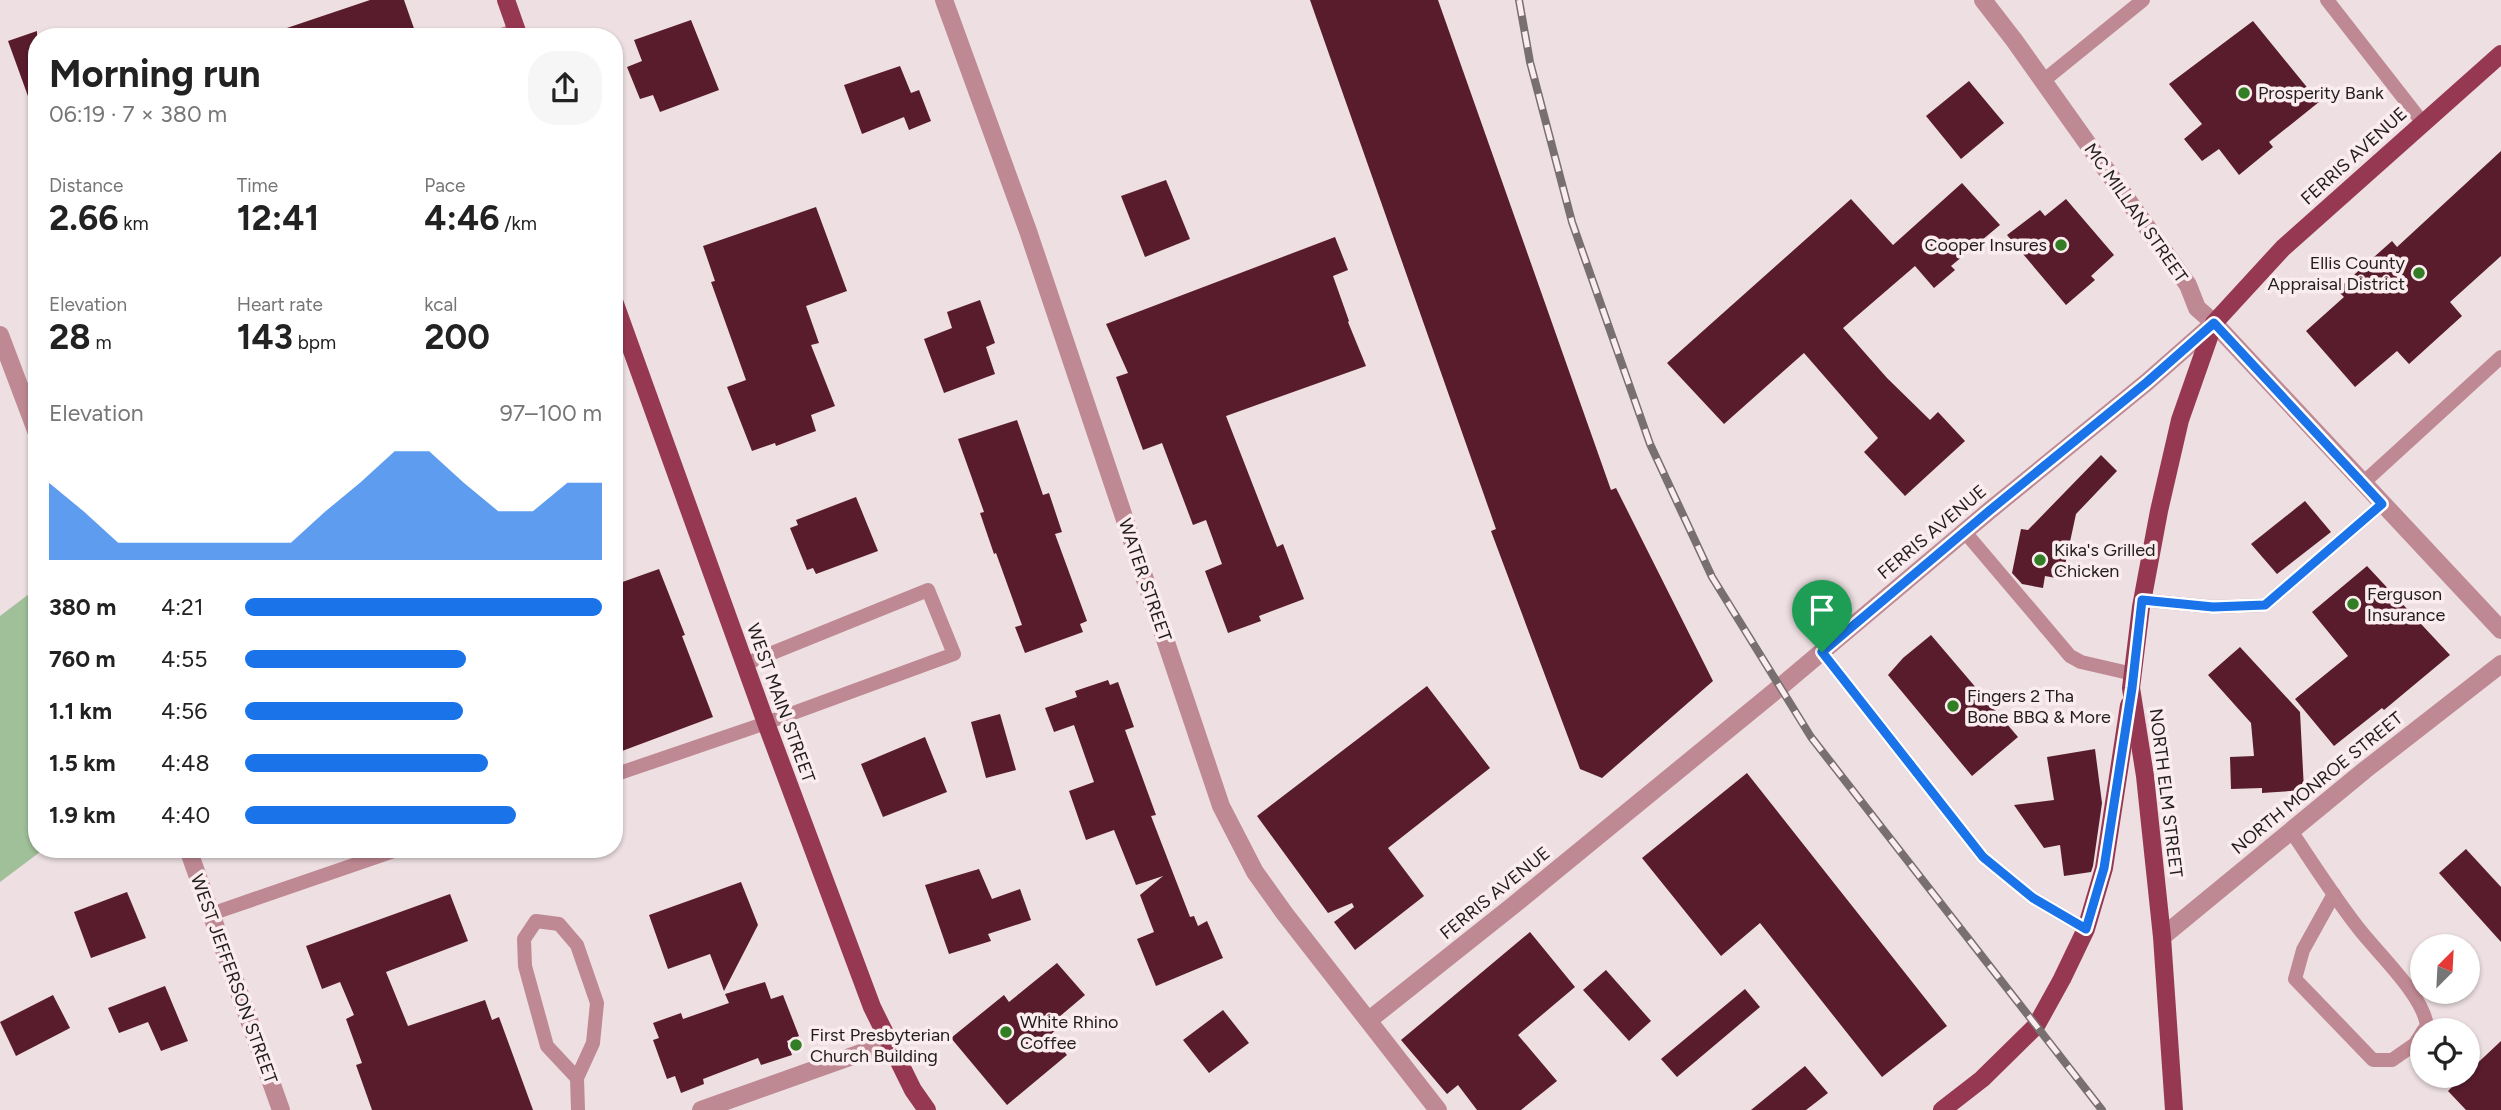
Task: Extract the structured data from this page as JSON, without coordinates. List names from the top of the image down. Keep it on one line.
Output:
{"streets":{"main road":["FERRIS AVENUE","WEST MAIN STREET","NORTH ELM STREET"],"street":["MC MILLAN STREET","WATER STREET","NORTH MONROE STREET","WEST JEFFERSON STREET"]},"crossings":[["FERRIS AVENUE","MC MILLAN STREET"],["FERRIS AVENUE","WATER STREET"],["FERRIS AVENUE","NORTH ELM STREET"],["MC MILLAN STREET","NORTH ELM STREET"],["NORTH MONROE STREET","NORTH ELM STREET"]],"places":["Prosperity Bank","Cooper Insures","Ellis County Appraisal District","Kika's Grilled Chicken","Ferguson Insurance","Fingers 2 Tha Bone BBQ & More","White Rhino Coffee","First Presbyterian Church Building"],"north":"top right","page":{"heading":["Morning run","06:19 · 7 × 380 m"],"stats":[["Distance","2.66 km"],["Time","12:41"],["Pace","4:46 /km"],["Elevation","28 m"],["Heart rate","143 bpm"],["kcal","200"]],"chart":["Elevation","97–100 m"],"list":[{"name":"380 m","note":"4:21"},{"name":"760 m","note":"4:55"},{"name":"1.1 km","note":"4:56"},{"name":"1.5 km","note":"4:48"},{"name":"1.9 km","note":"4:40"}]}}
